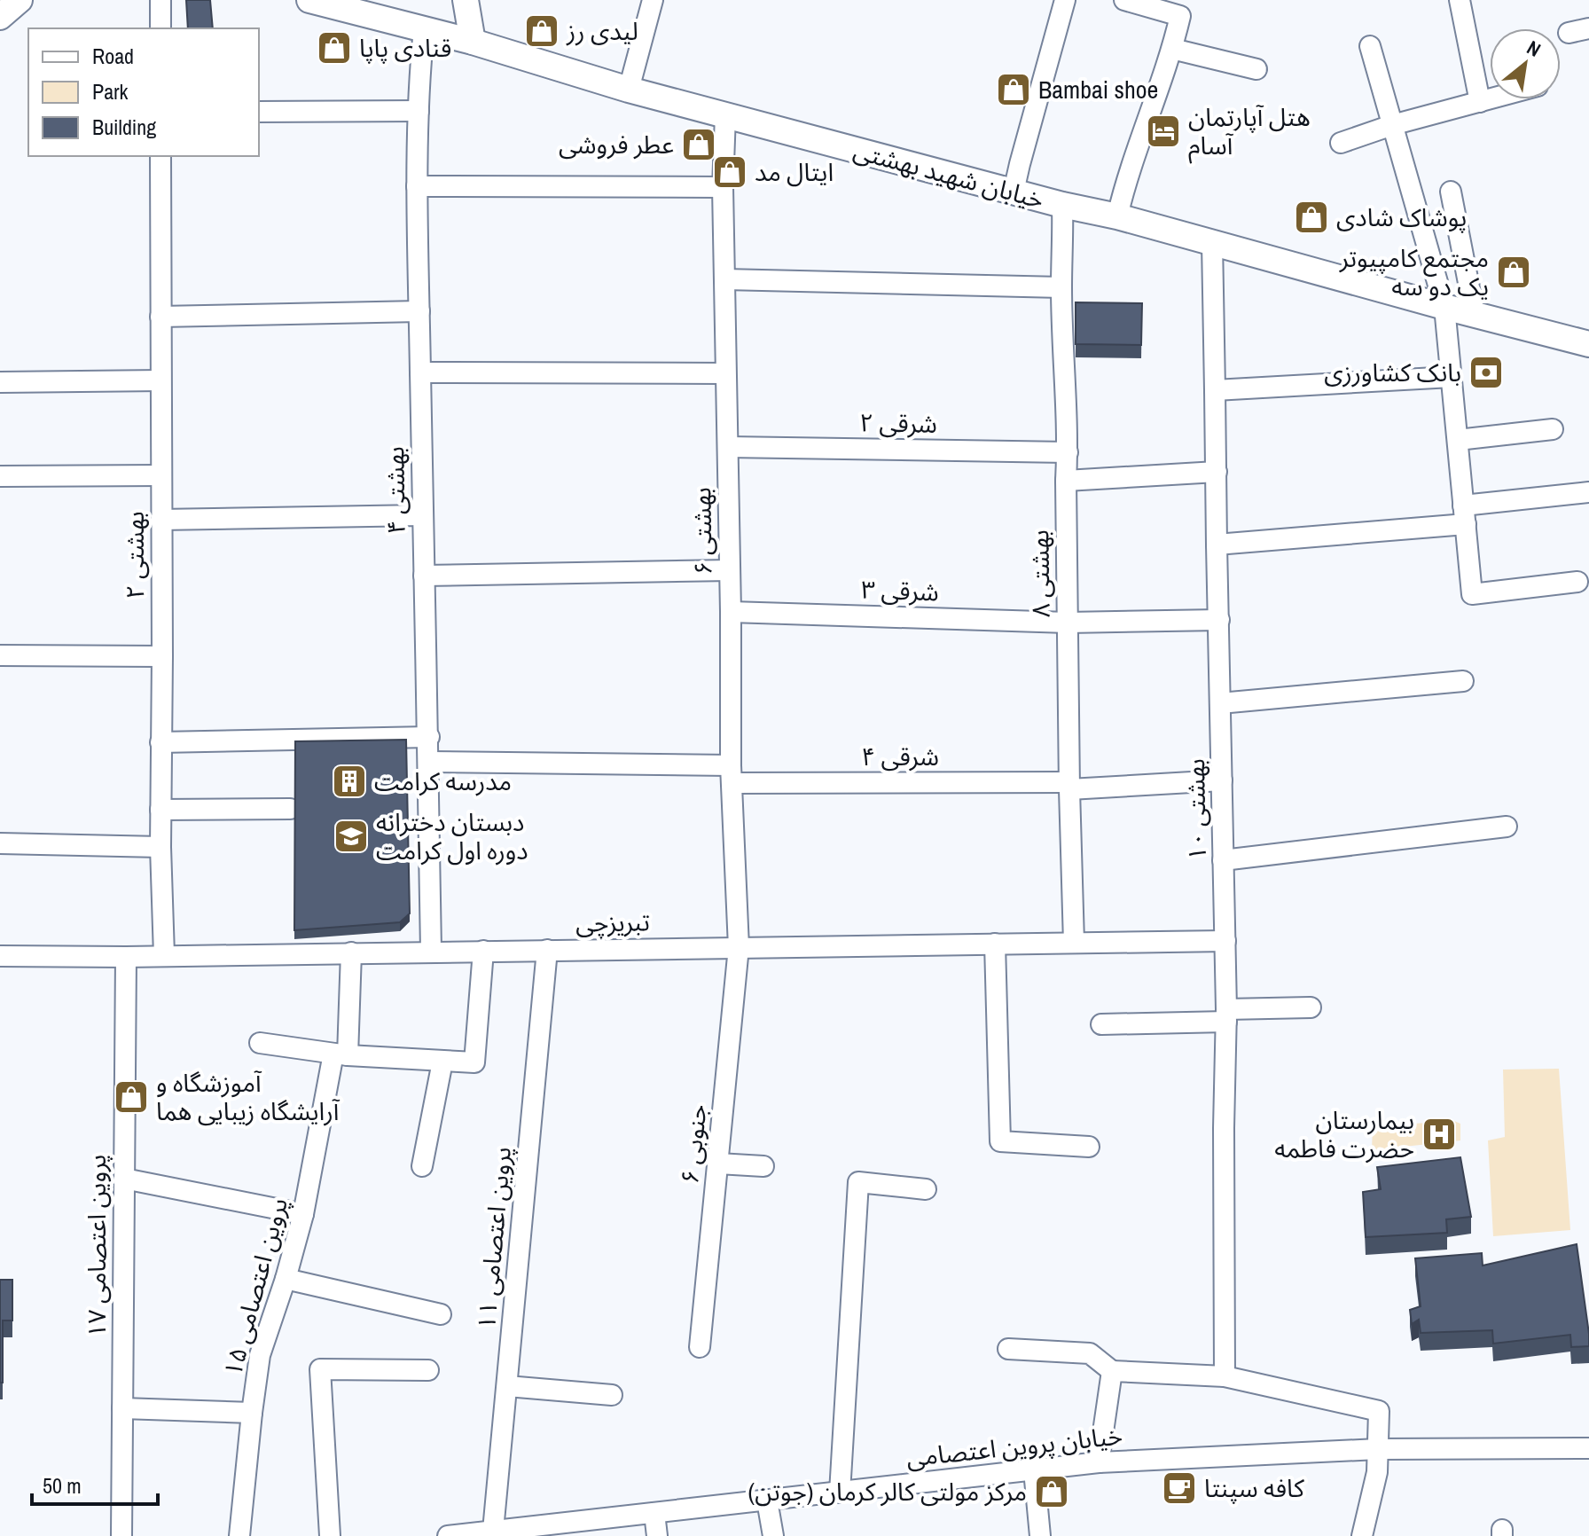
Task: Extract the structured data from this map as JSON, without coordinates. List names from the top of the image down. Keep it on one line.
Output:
{"streets":{"main road":["خیابان شهید بهشتی"],"street":["شرقی ۲","بهشتی ۴","بهشتی ۶","بهشتی ۲","بهشتی ۸","شرقی ۳","شرقی ۴","بهشتی ۱۰","تبریزچی","جنوبی ۶","پروین اعتصامی ۱۱","پروین اعتصامی ۱۷","پروین اعتصامی ۱۵","خیابان پروین اعتصامی"]},"crossings":[["خیابان شهید بهشتی","بهشتی ۴"],["خیابان شهید بهشتی","بهشتی ۶"],["خیابان شهید بهشتی","بهشتی ۸"],["خیابان شهید بهشتی","بهشتی ۱۰"],["شرقی ۲","بهشتی ۶"],["شرقی ۲","بهشتی ۸"],["بهشتی ۴","شرقی ۴"],["بهشتی ۴","تبریزچی"],["بهشتی ۶","شرقی ۳"],["بهشتی ۶","شرقی ۴"],["بهشتی ۶","تبریزچی"],["بهشتی ۶","جنوبی ۶"],["بهشتی ۲","تبریزچی"],["بهشتی ۸","شرقی ۳"],["بهشتی ۸","شرقی ۴"],["بهشتی ۸","تبریزچی"],["شرقی ۳","بهشتی ۱۰"],["شرقی ۴","بهشتی ۱۰"],["بهشتی ۱۰","تبریزچی"],["تبریزچی","جنوبی ۶"],["تبریزچی","پروین اعتصامی ۱۱"],["تبریزچی","پروین اعتصامی ۱۷"],["تبریزچی","پروین اعتصامی ۱۵"],["پروین اعتصامی ۱۱","خیابان پروین اعتصامی"]],"places":{"shop":["لیدی رز","قنادی پاپا","Bambai shoe","عطر فروشی","ایتال مد","پوشاک شادی","مجتمع کامپیوتر یک دو سه","آموزشگاه و آرایشگاه زیبایی هما","مرکز مولتی کالر کرمان (جوتن)"],"hotel":["هتل آپارتمان آسام"],"bank":["بانک کشاورزی"],"building":["مدرسه کرامت"],"school or university":["دبستان دخترانه دوره اول کرامت"],"hospital":["بیمارستان حضرت فاطمه"],"cafe":["کافه سپنتا"]},"legend":["Road","Park","Building"],"scale_bar":"50 m","north":"top right"}
